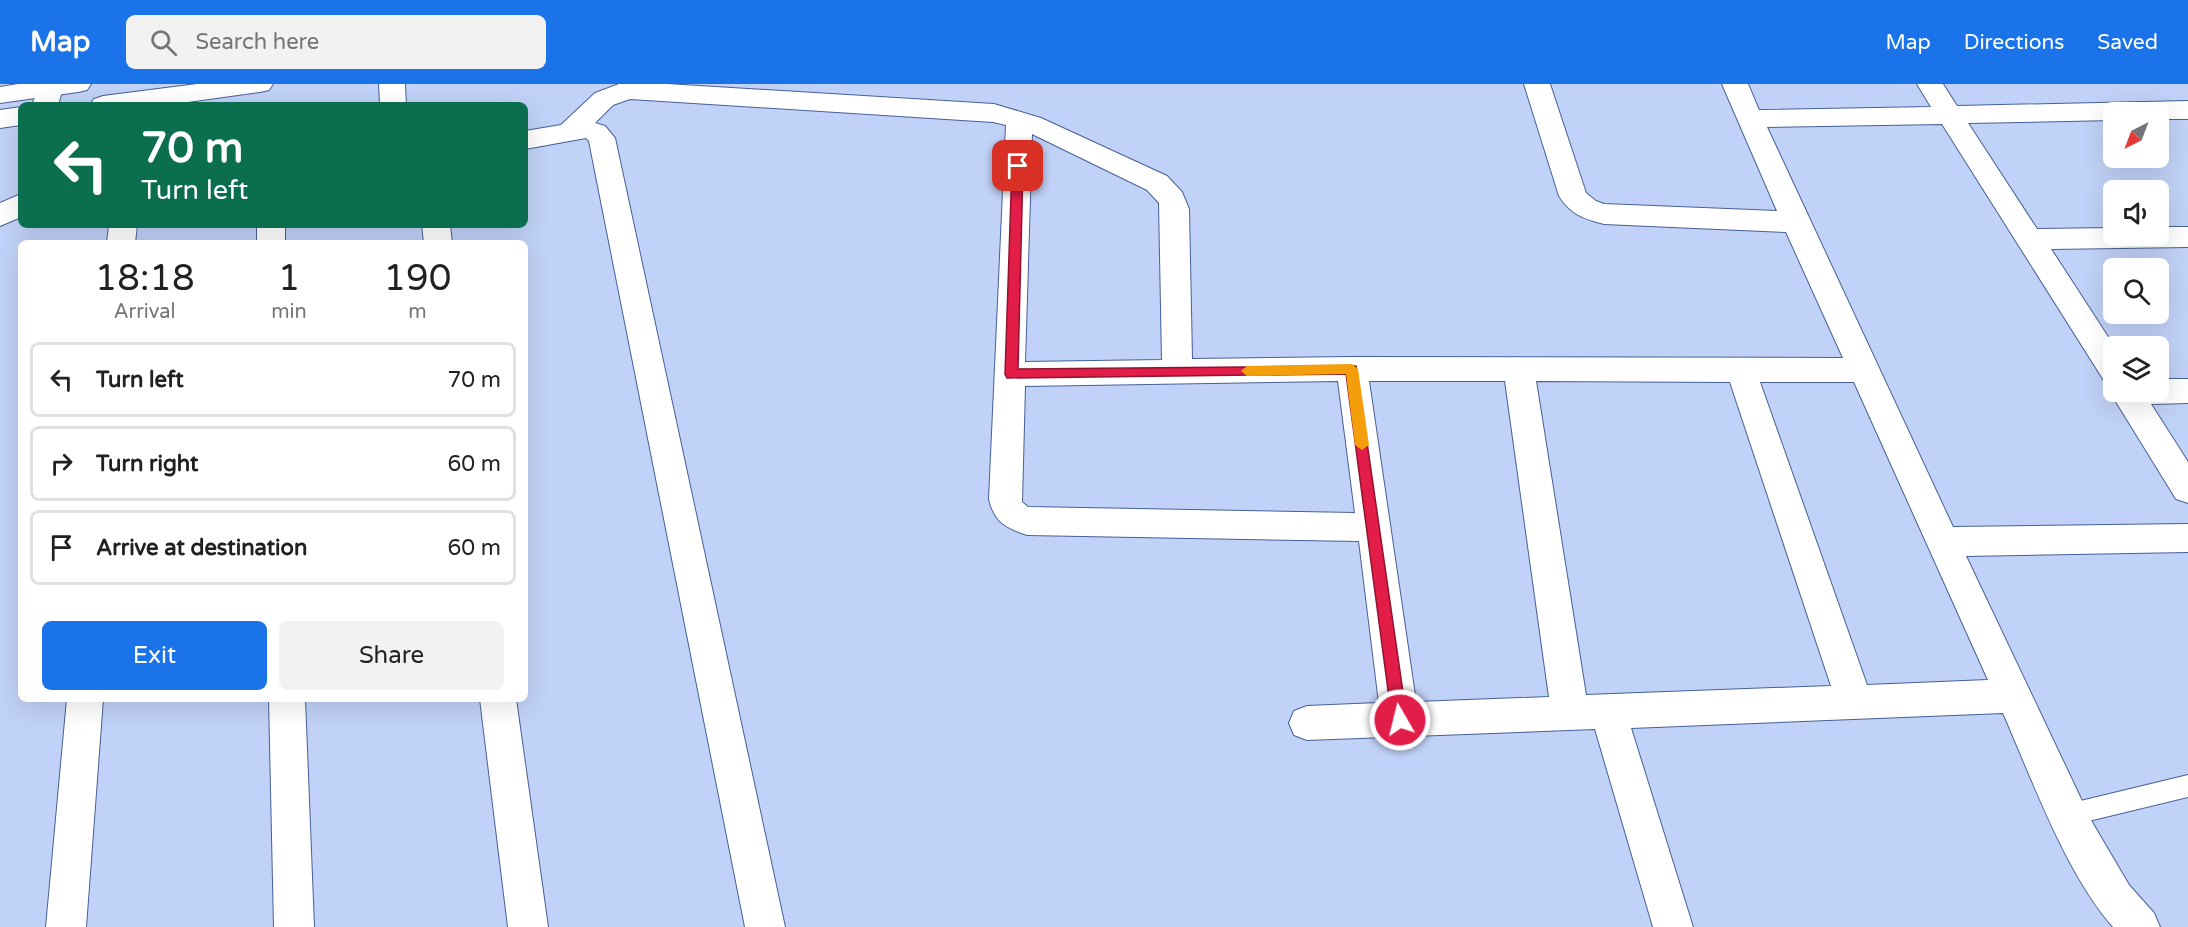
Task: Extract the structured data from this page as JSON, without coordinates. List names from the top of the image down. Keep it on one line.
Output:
{"north":"bottom left","page":{"header":"Map","search":"Search here","nav":["Map","Directions","Saved"],"turn":["70 m","Turn left"],"eta":["18:18","Arrival","1","min","190","m"],"list":[{"name":"Turn left","value":"70 m"},{"name":"Turn right","value":"60 m"},{"name":"Arrive at destination","value":"60 m"}],"buttons":["Exit","Share"]}}
